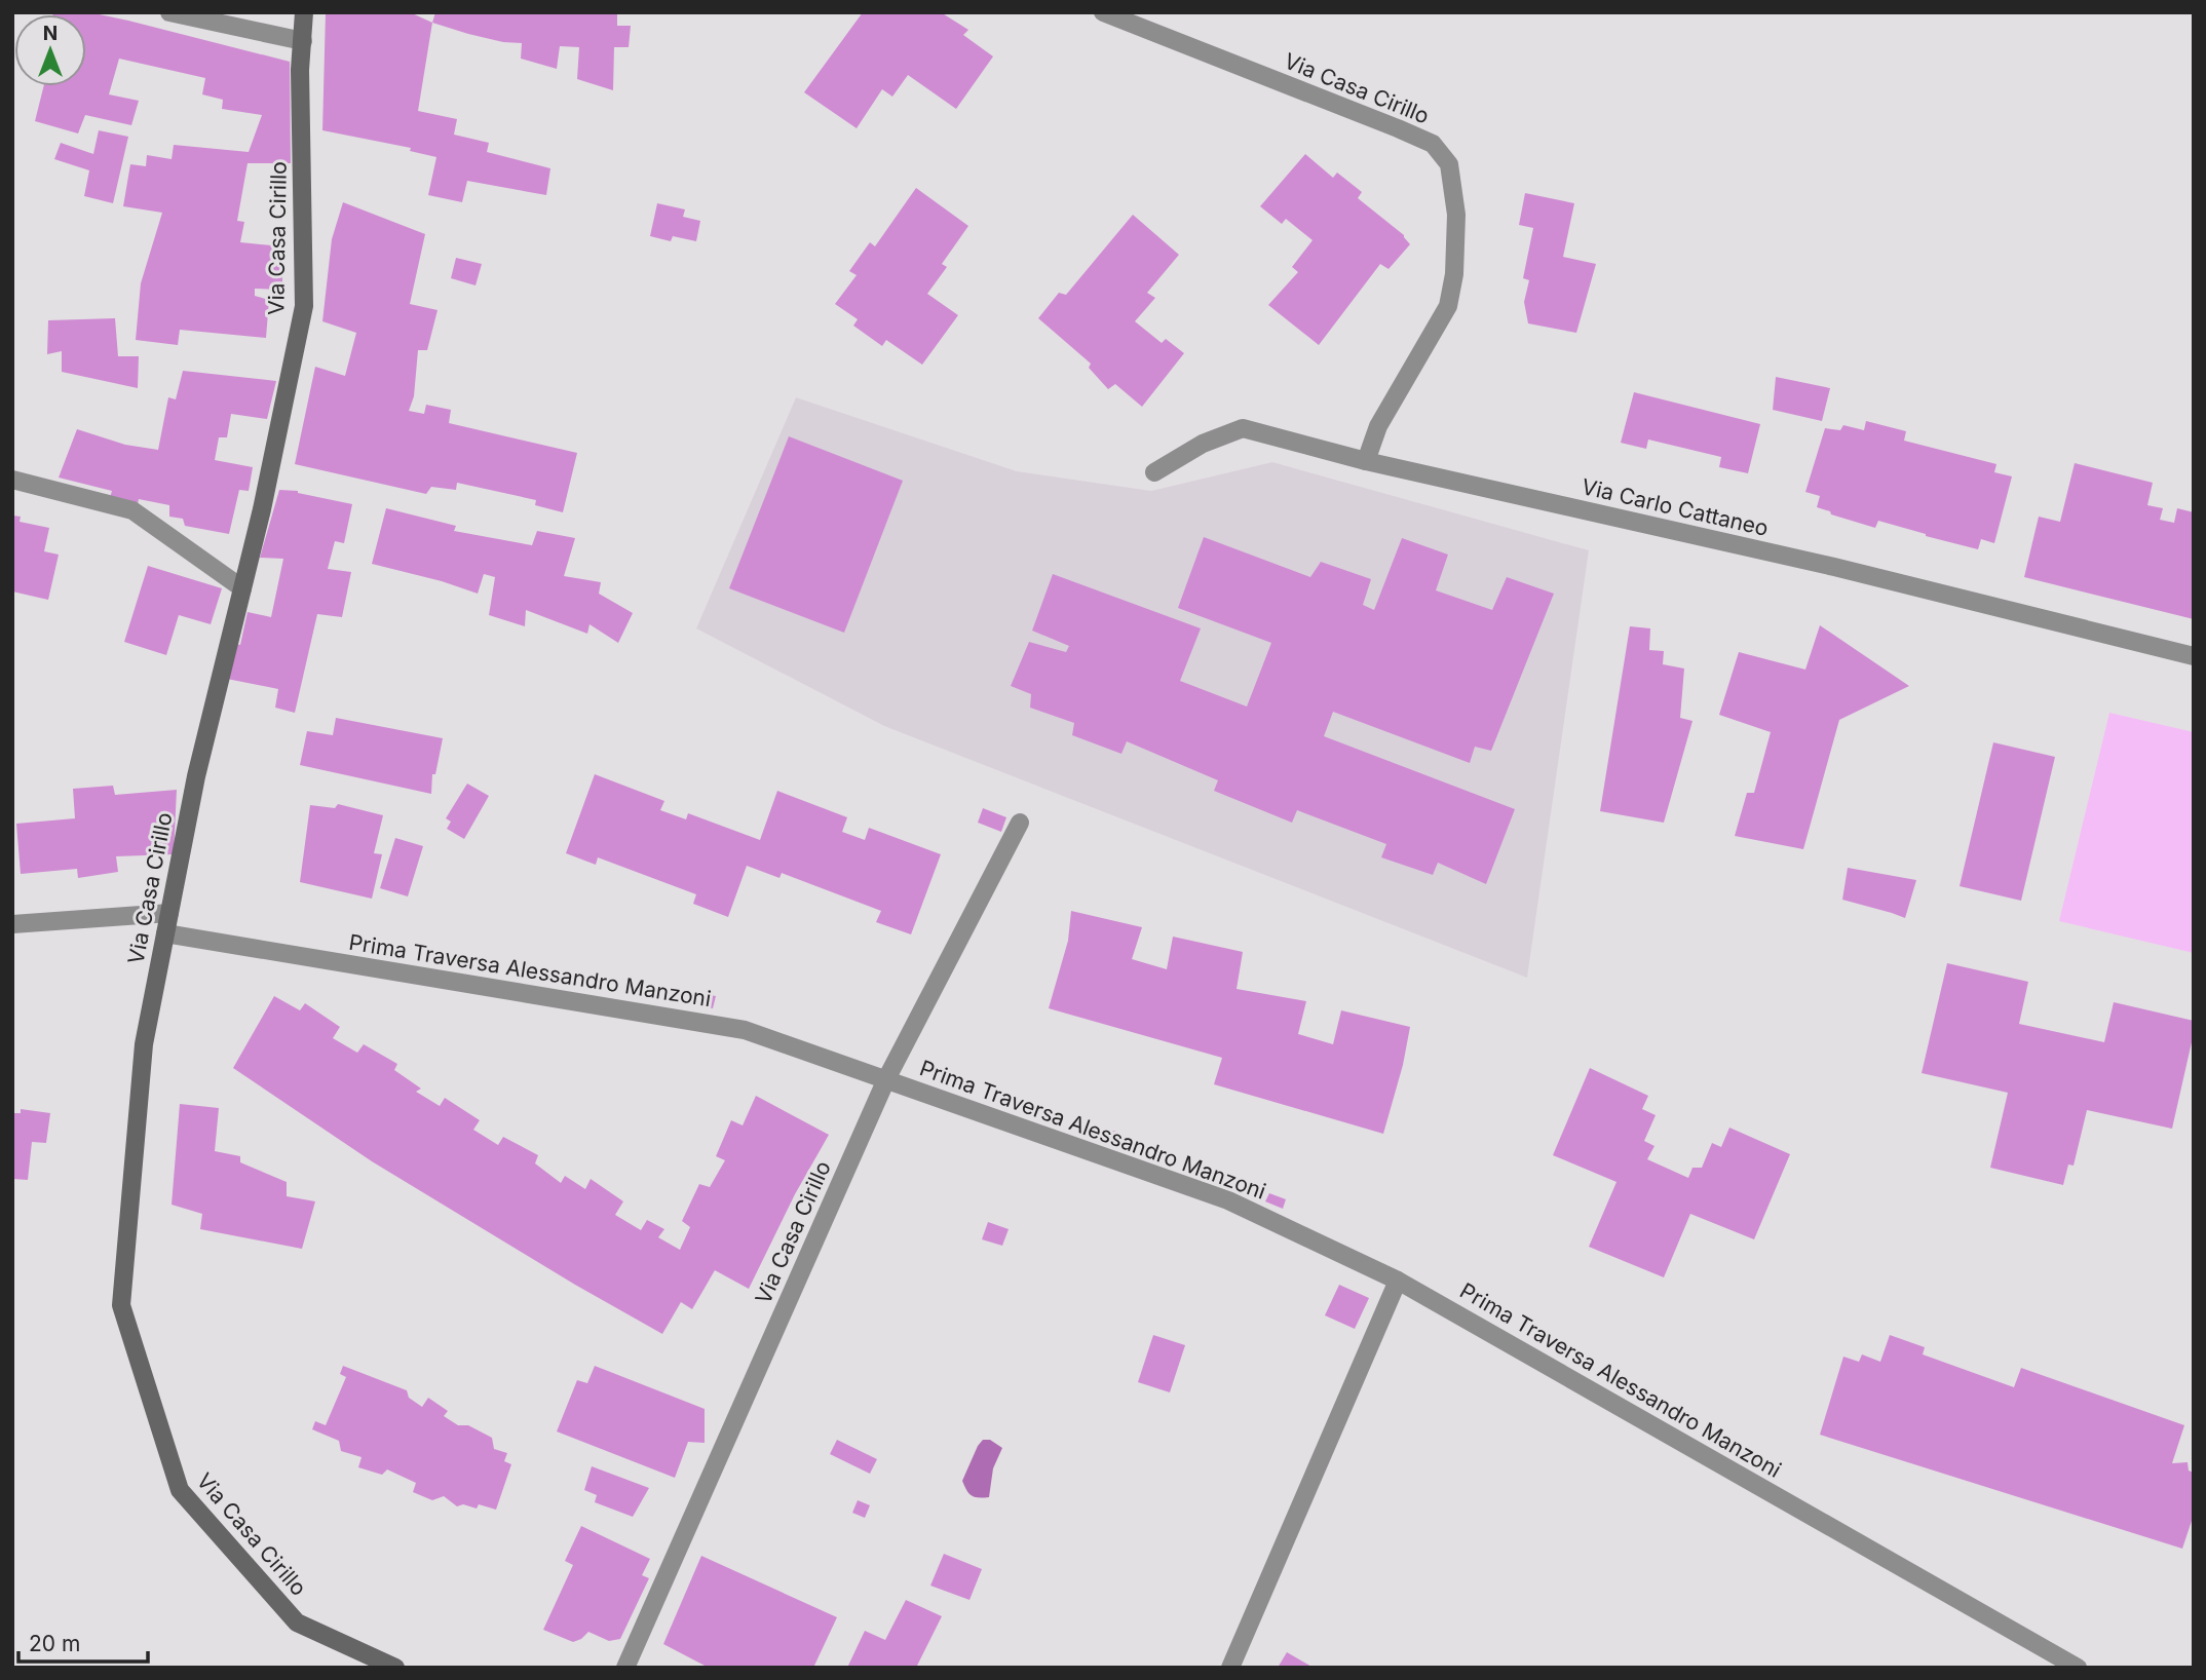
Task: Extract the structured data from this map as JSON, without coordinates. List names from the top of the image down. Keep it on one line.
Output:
{"streets":{"street":["Via Casa Cirillo","Via Carlo Cattaneo","Prima Traversa Alessandro Manzoni"]},"crossings":[["Via Casa Cirillo","Via Carlo Cattaneo"],["Via Casa Cirillo","Prima Traversa Alessandro Manzoni"]],"scale_bar":"20 m","north":"top"}
